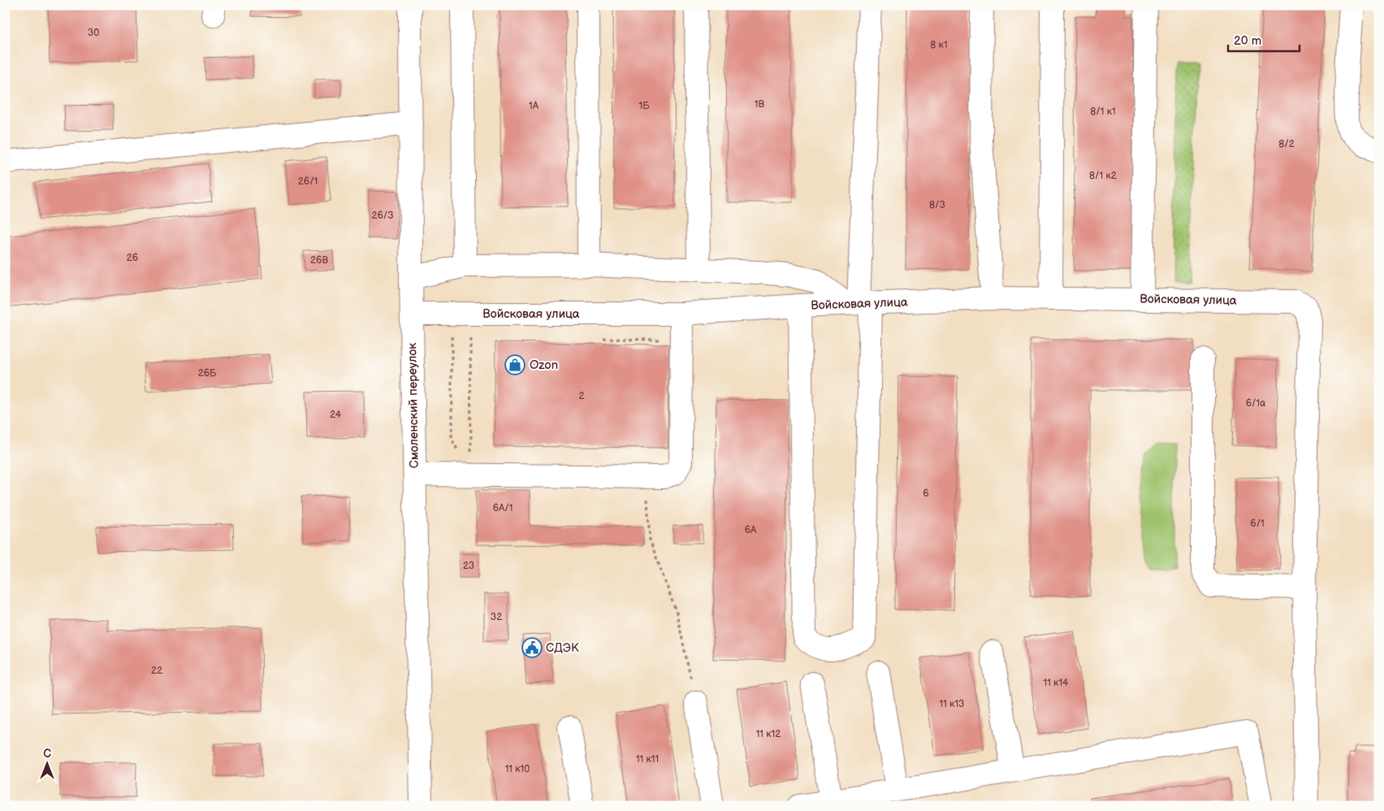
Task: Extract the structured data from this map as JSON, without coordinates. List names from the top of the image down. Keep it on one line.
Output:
{"streets":{"street":["Войсковая улица","Смоленский переулок"]},"crossings":[["Войсковая улица","Смоленский переулок"]],"places":{"shop":["Ozon"],"public building":["СДЭК"]},"house_numbers":["30","8 к1","1В","1А","1Б","8/1 к1","8/2","8/1 к2","26/1","8/3","26/3","26","26В","26Б","2","6/1а","24","6","6А/1","6/1","6А","23","32","22","11 к14","11 к13","11 к12","11 к11","11 к10"],"scale_bar":"20 m","north":"top"}
